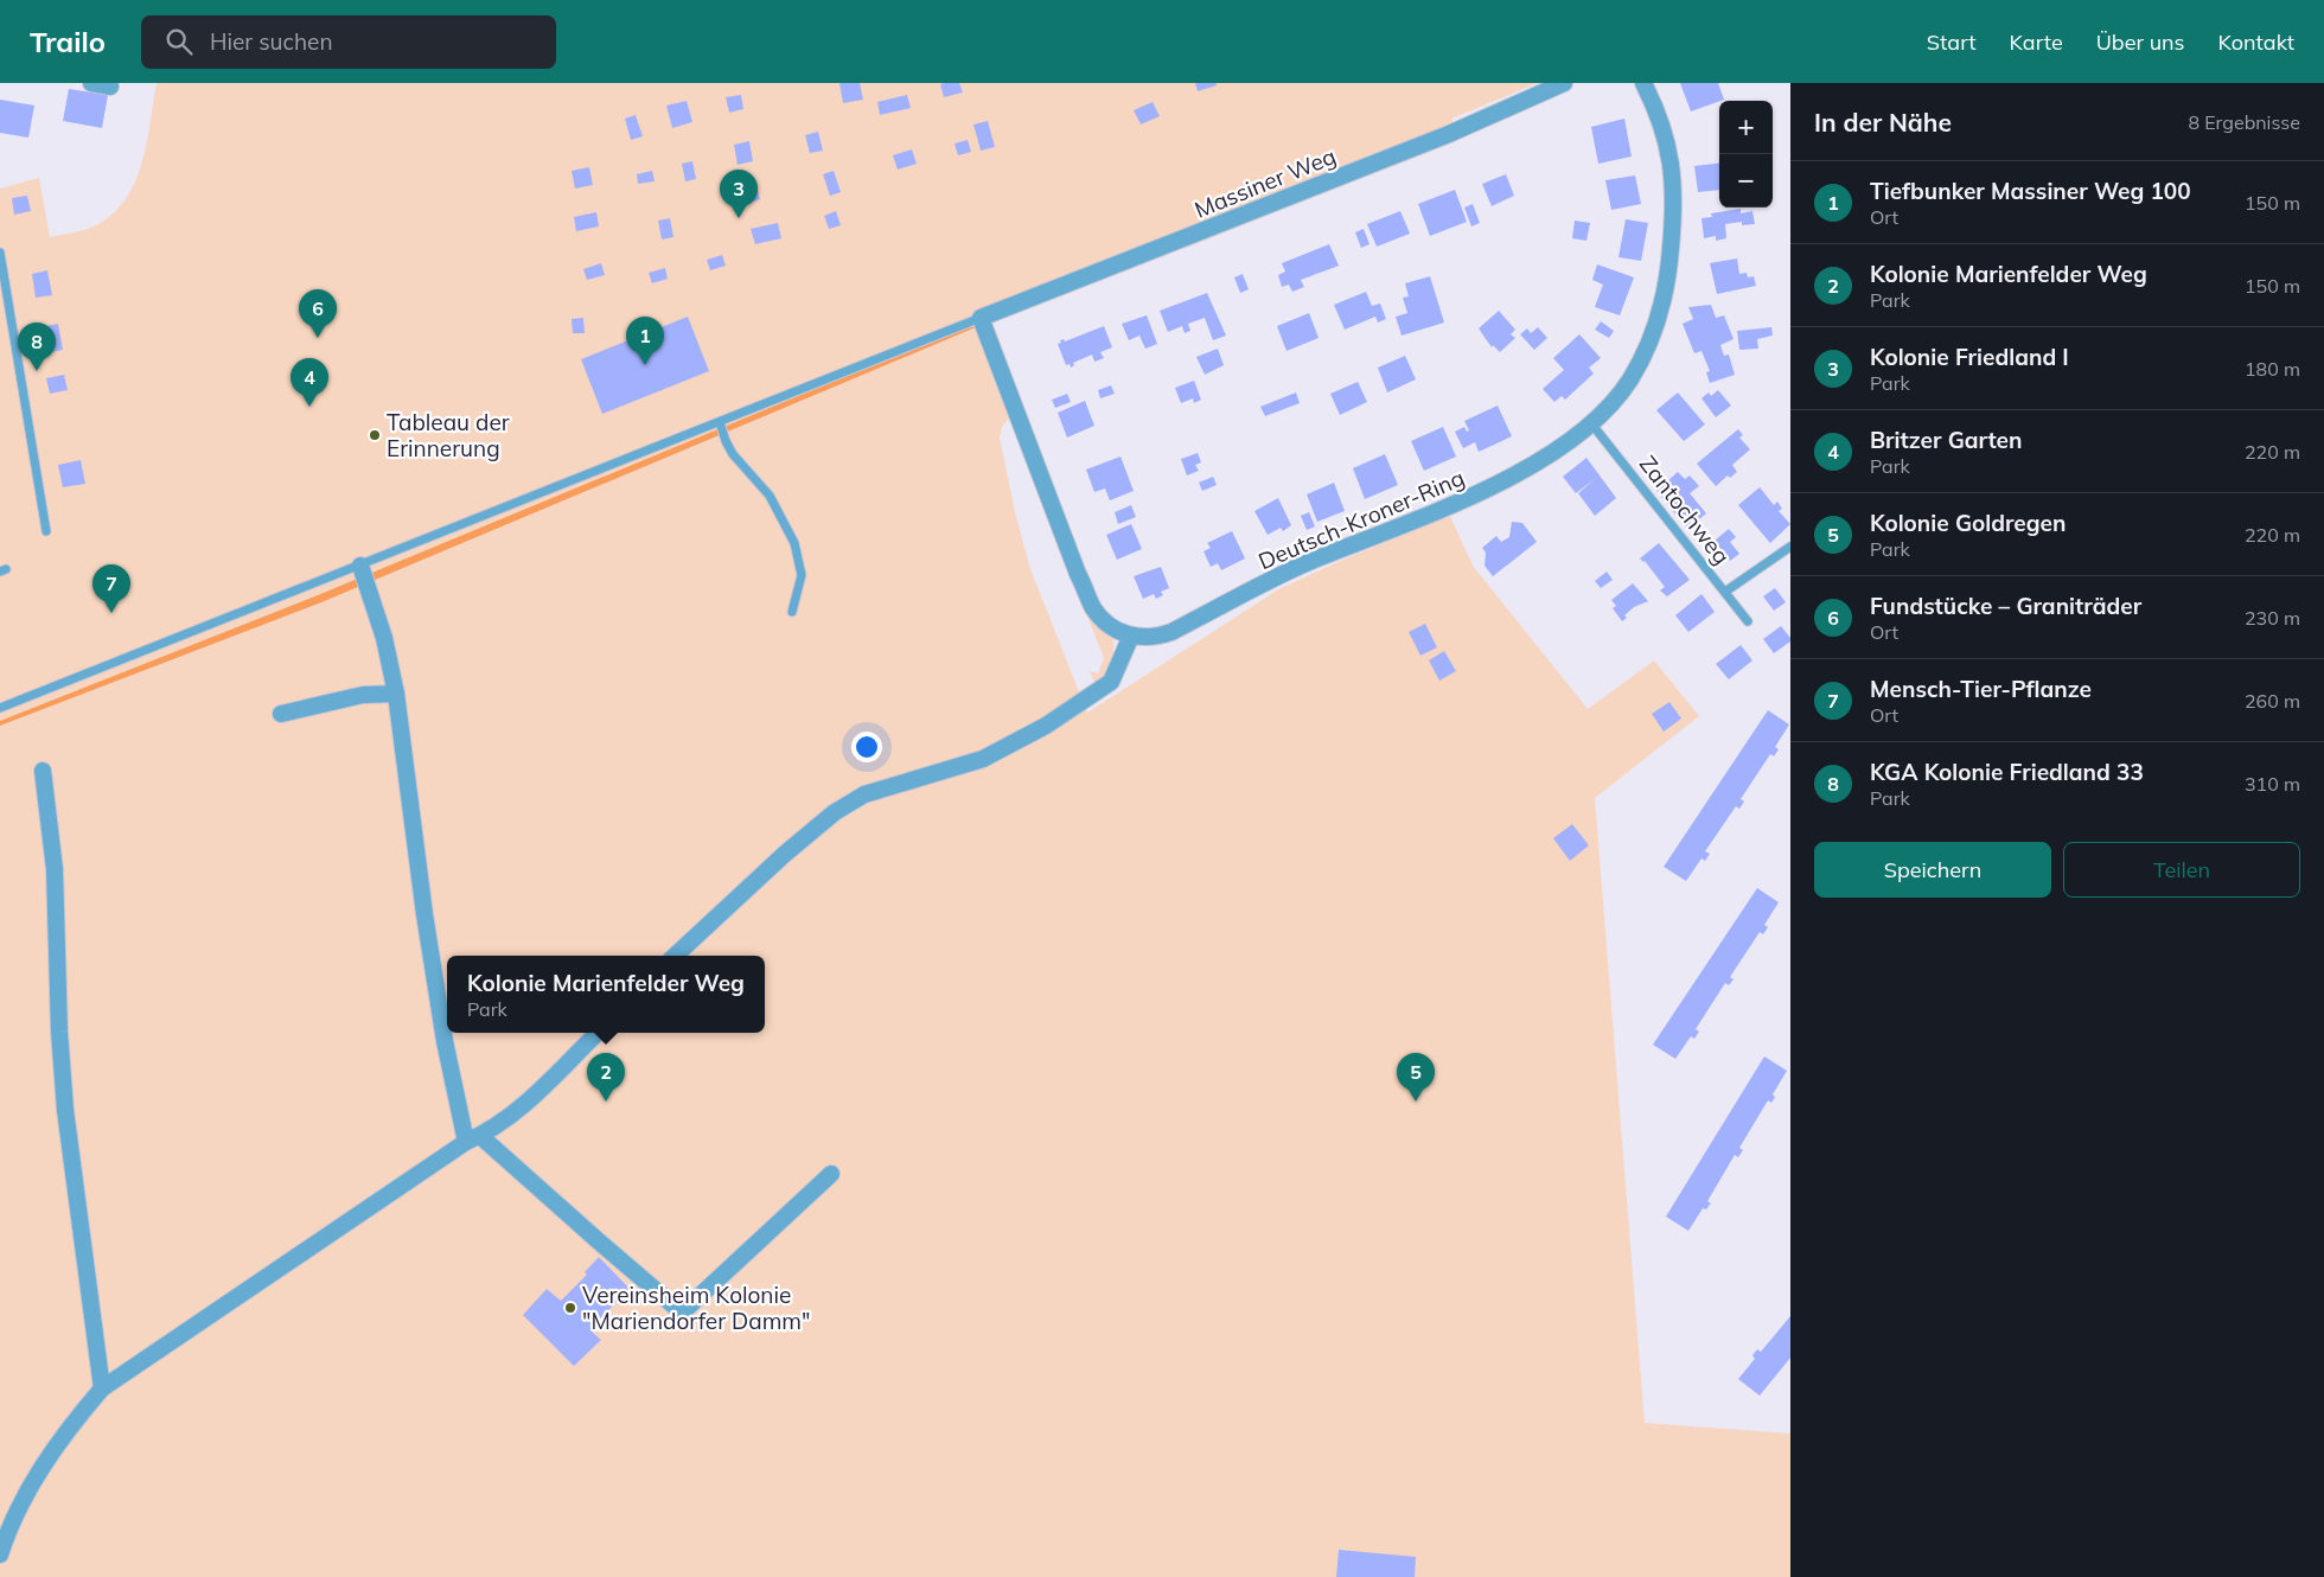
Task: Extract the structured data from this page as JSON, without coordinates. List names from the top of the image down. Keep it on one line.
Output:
{"streets":{"street":["Massiner Weg","Deutsch-Kroner-Ring"],"lane":["Zantochweg"]},"crossings":[["Massiner Weg","Deutsch-Kroner-Ring"],["Zantochweg","Deutsch-Kroner-Ring"]],"places":["Tableau der Erinnerung","Vereinsheim Kolonie \"Mariendorfer Damm\""],"page":{"header":"Trailo","search":"Hier suchen","nav":["Start","Karte","Über uns","Kontakt"],"heading":["In der Nähe","8 Ergebnisse"],"map_buttons":["+","−"],"list":[{"mark":"1","name":"Tiefbunker Massiner Weg 100","note":"Ort","value":"150 m"},{"mark":"2","name":"Kolonie Marienfelder Weg","note":"Park","value":"150 m"},{"mark":"3","name":"Kolonie Friedland I","note":"Park","value":"180 m"},{"mark":"4","name":"Britzer Garten","note":"Park","value":"220 m"},{"mark":"5","name":"Kolonie Goldregen","note":"Park","value":"220 m"},{"mark":"6","name":"Fundstücke – Graniträder","note":"Ort","value":"230 m"},{"mark":"7","name":"Mensch-Tier-Pflanze","note":"Ort","value":"260 m"},{"mark":"8","name":"KGA Kolonie Friedland 33","note":"Park","value":"310 m"}],"pins":["3","6","1","8","4","7","2","5"],"buttons":["Speichern","Teilen"],"popup":["Kolonie Marienfelder Weg","Park"]}}
